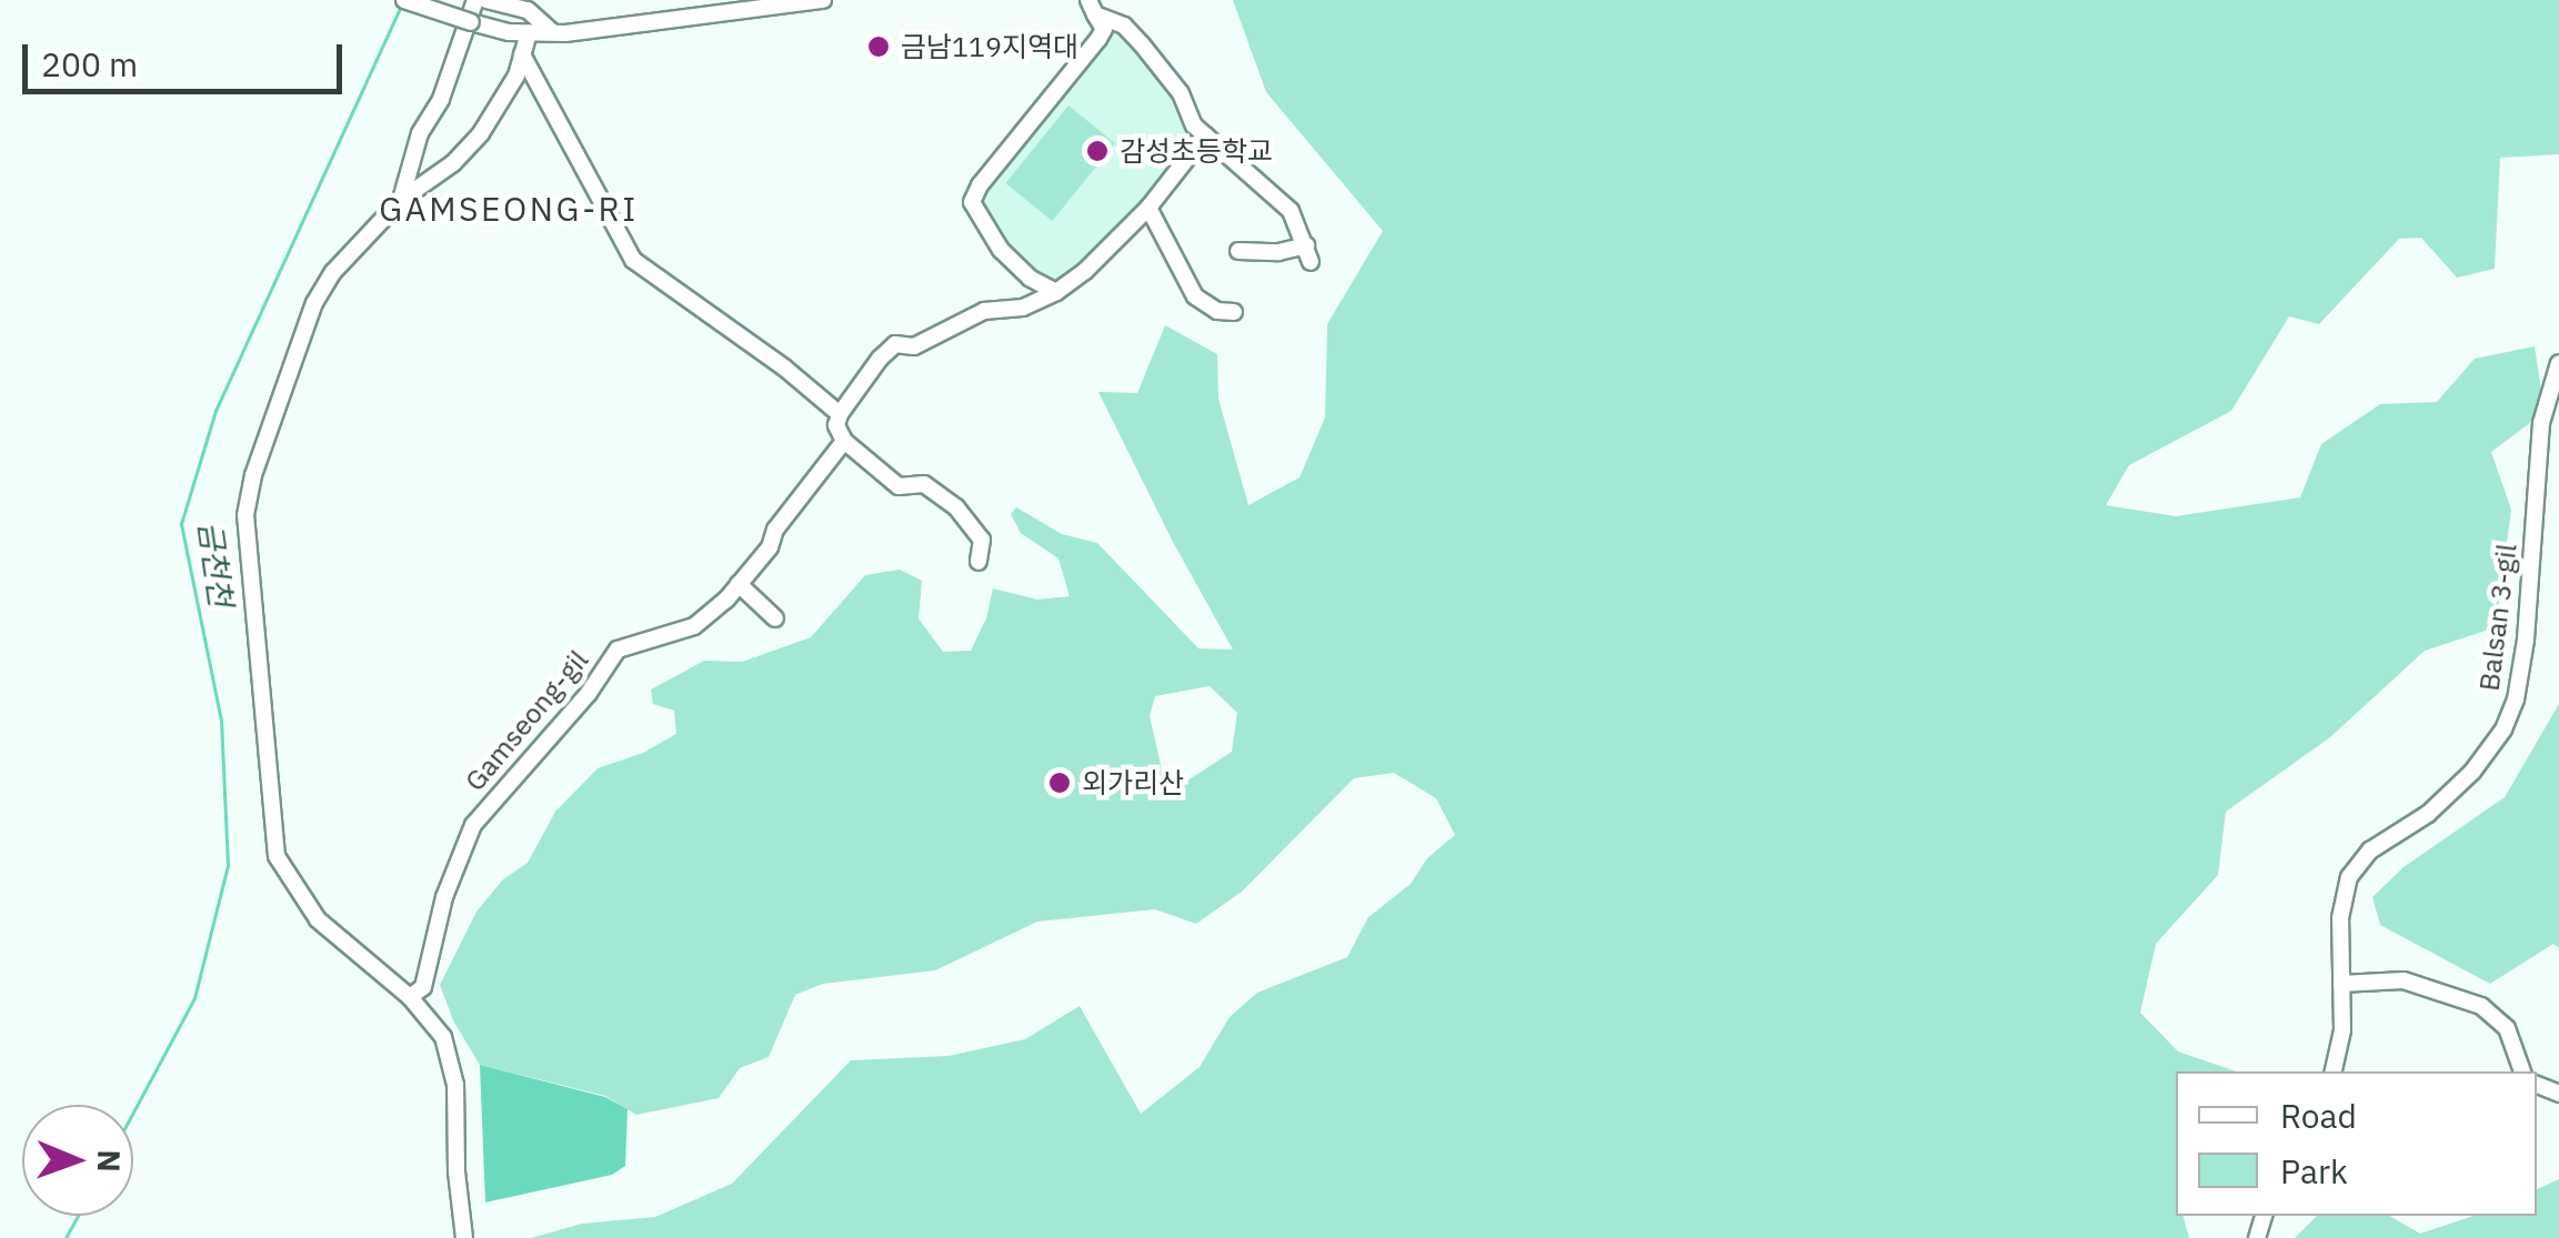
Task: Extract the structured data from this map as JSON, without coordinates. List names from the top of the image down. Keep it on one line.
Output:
{"streets":{"street":["Balsan 3-gil","Gamseong-gil"]},"districts":["GAMSEONG-RI"],"water":["금천천"],"places":["금남119지역대","감성초등학교","외가리산"],"legend":["Road","Park"],"scale_bar":"200 m","north":"right"}
